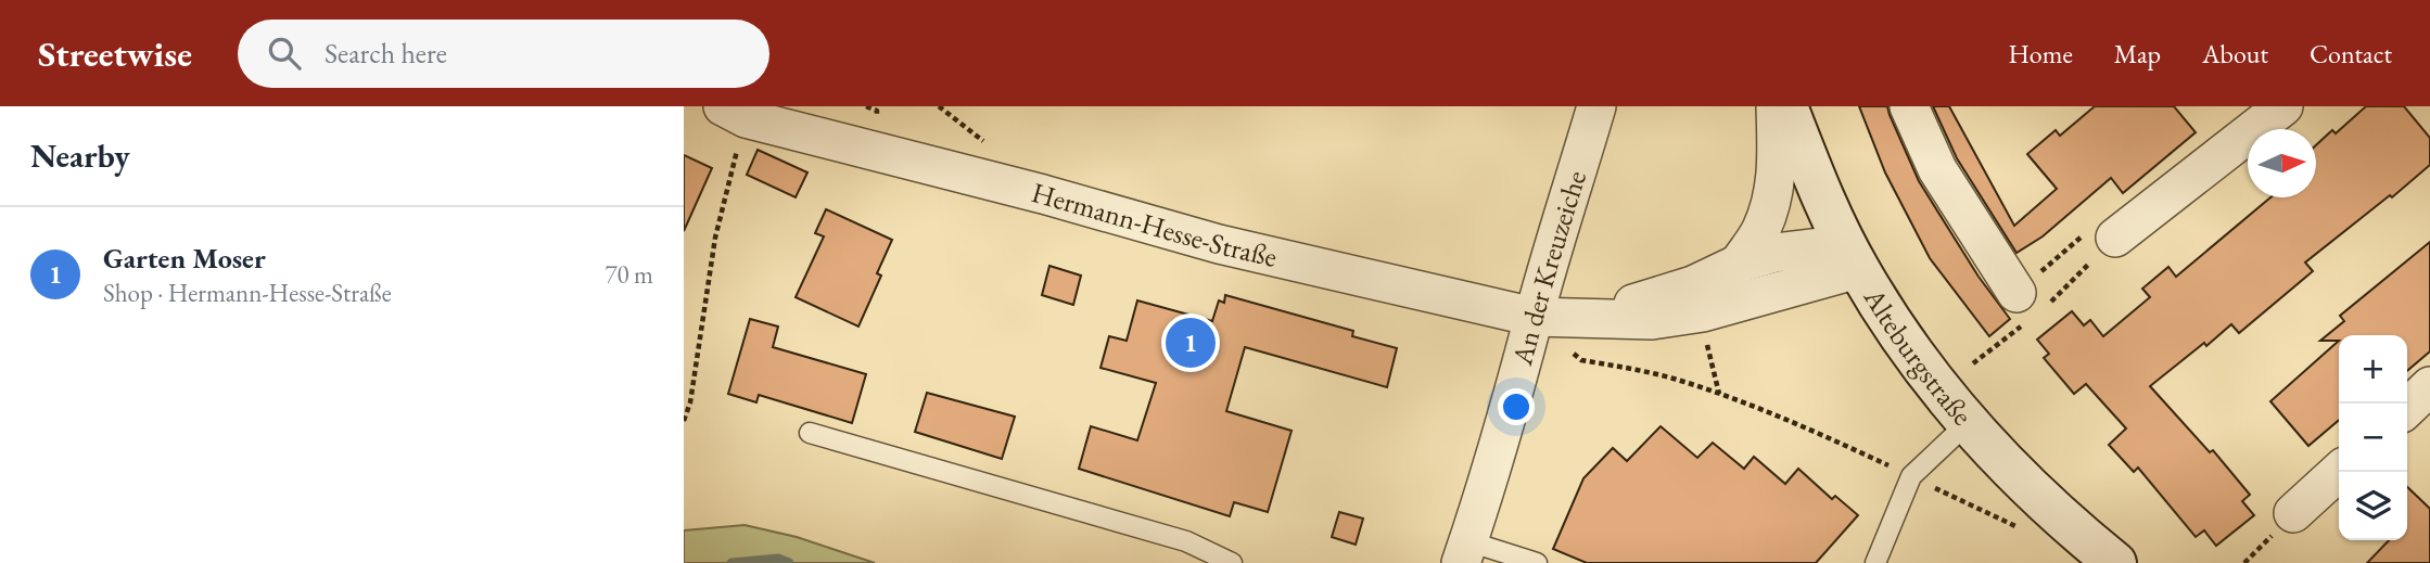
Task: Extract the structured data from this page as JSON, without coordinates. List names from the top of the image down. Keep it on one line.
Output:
{"streets":{"main road":["Alteburgstraße"],"street":["Hermann-Hesse-Straße","An der Kreuzeiche"]},"crossings":[["Hermann-Hesse-Straße","An der Kreuzeiche"],["Hermann-Hesse-Straße","Alteburgstraße"]],"north":"right","page":{"header":"Streetwise","search":"Search here","nav":["Home","Map","About","Contact"],"heading":"Nearby","list":[{"mark":"1","name":"Garten Moser","note":"Shop · Hermann-Hesse-Straße","value":"70 m"}],"pins":"1","map_buttons":["+","−"]}}
